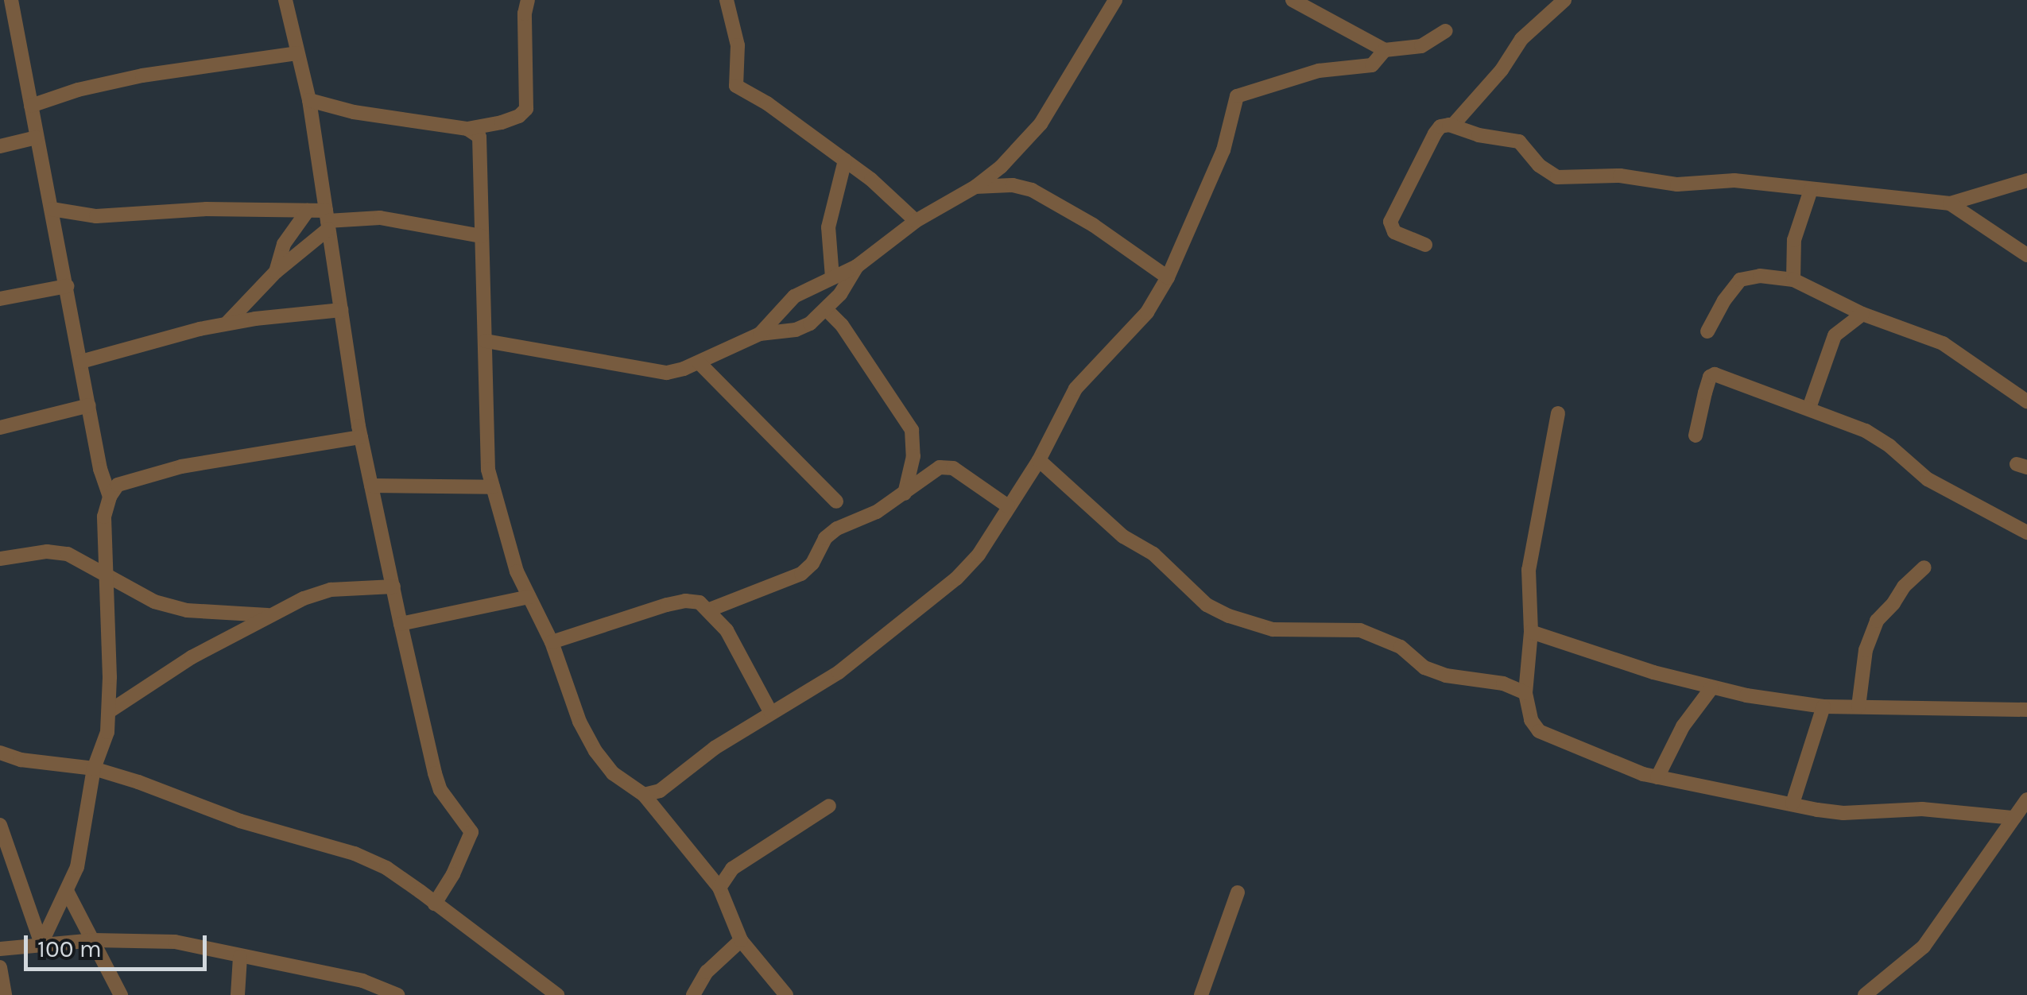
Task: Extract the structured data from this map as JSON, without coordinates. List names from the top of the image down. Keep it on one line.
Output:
{"scale_bar":"100 m"}
